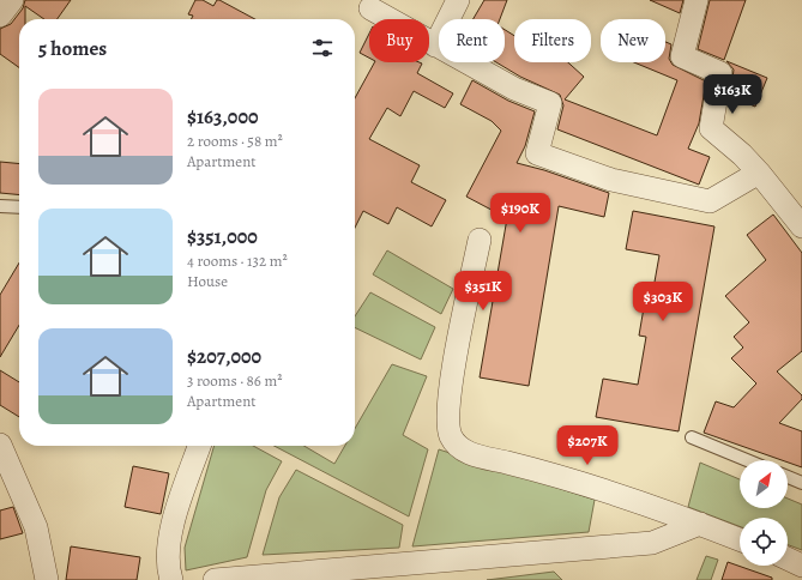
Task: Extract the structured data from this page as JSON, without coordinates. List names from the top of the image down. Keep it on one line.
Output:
{"north":"top right","page":{"chip":["Buy","Rent","Filters","New"],"heading":"5 homes","price":["$163K","$190K","$351K","$303K","$207K"],"list":[{"name":"$163,000","note":"2 rooms · 58 m² · Apartment"},{"name":"$351,000","note":"4 rooms · 132 m² · House"},{"name":"$207,000","note":"3 rooms · 86 m² · Apartment"}]}}
